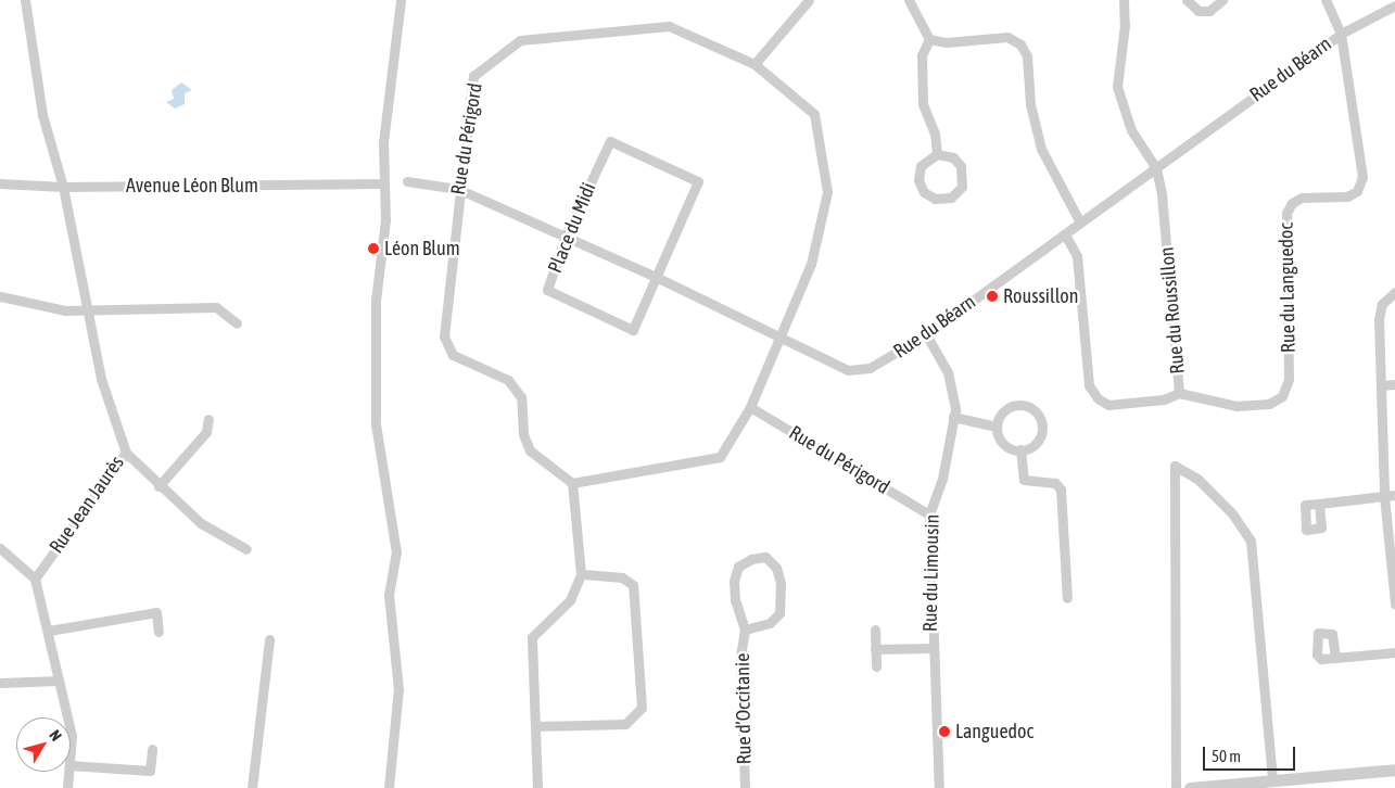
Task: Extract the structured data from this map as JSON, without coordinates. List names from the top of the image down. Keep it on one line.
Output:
{"streets":{"street":["Rue du Béarn","Rue du Périgord","Avenue Léon Blum","Place du Midi","Rue du Languedoc","Rue du Roussillon","Rue Jean Jaurès","Rue du Limousin","Rue d’Occitanie"]},"crossings":[["Rue du Béarn","Rue du Périgord"],["Rue du Béarn","Place du Midi"],["Rue du Béarn","Rue du Languedoc"],["Rue du Béarn","Rue du Roussillon"],["Rue du Béarn","Rue du Limousin"],["Rue du Périgord","Rue du Limousin"],["Avenue Léon Blum","Rue Jean Jaurès"],["Rue du Languedoc","Rue du Roussillon"]],"places":["Léon Blum","Roussillon","Languedoc"],"scale_bar":"50 m","north":"top right"}
